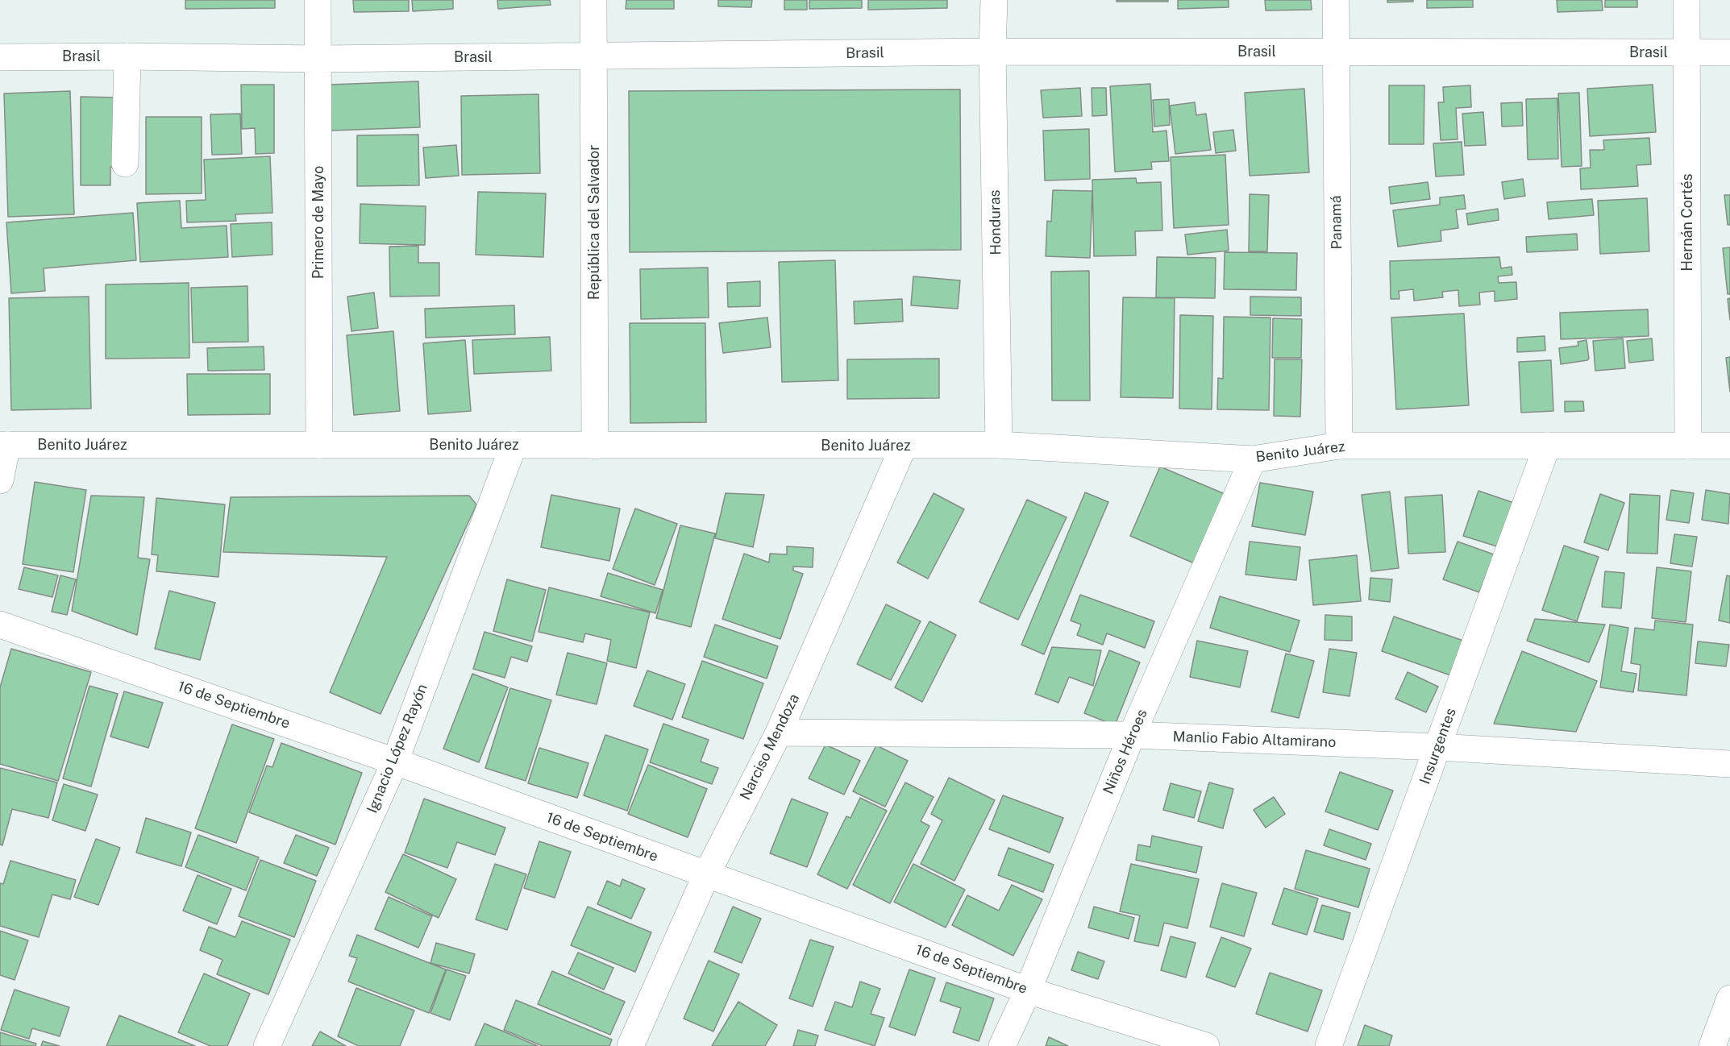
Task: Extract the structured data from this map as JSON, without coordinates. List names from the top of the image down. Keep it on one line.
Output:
{"streets":{"street":["Brasil","Primero de Mayo","República del Salvador","Honduras","Panamá","Hernán Cortés","Benito Juárez","16 de Septiembre","Manlio Fabio Altamirano","Insurgentes","Narciso Mendoza","Ignacio López Rayón","Niños Héroes"]},"crossings":[["Brasil","Primero de Mayo"],["Brasil","República del Salvador"],["Brasil","Honduras"],["Brasil","Panamá"],["Brasil","Hernán Cortés"],["Primero de Mayo","Benito Juárez"],["República del Salvador","Benito Juárez"],["Honduras","Benito Juárez"],["Panamá","Benito Juárez"],["Hernán Cortés","Benito Juárez"],["Benito Juárez","Insurgentes"],["Benito Juárez","Narciso Mendoza"],["Benito Juárez","Ignacio López Rayón"],["Benito Juárez","Niños Héroes"],["16 de Septiembre","Narciso Mendoza"],["16 de Septiembre","Ignacio López Rayón"],["16 de Septiembre","Niños Héroes"],["Manlio Fabio Altamirano","Insurgentes"],["Manlio Fabio Altamirano","Narciso Mendoza"],["Manlio Fabio Altamirano","Niños Héroes"]]}
